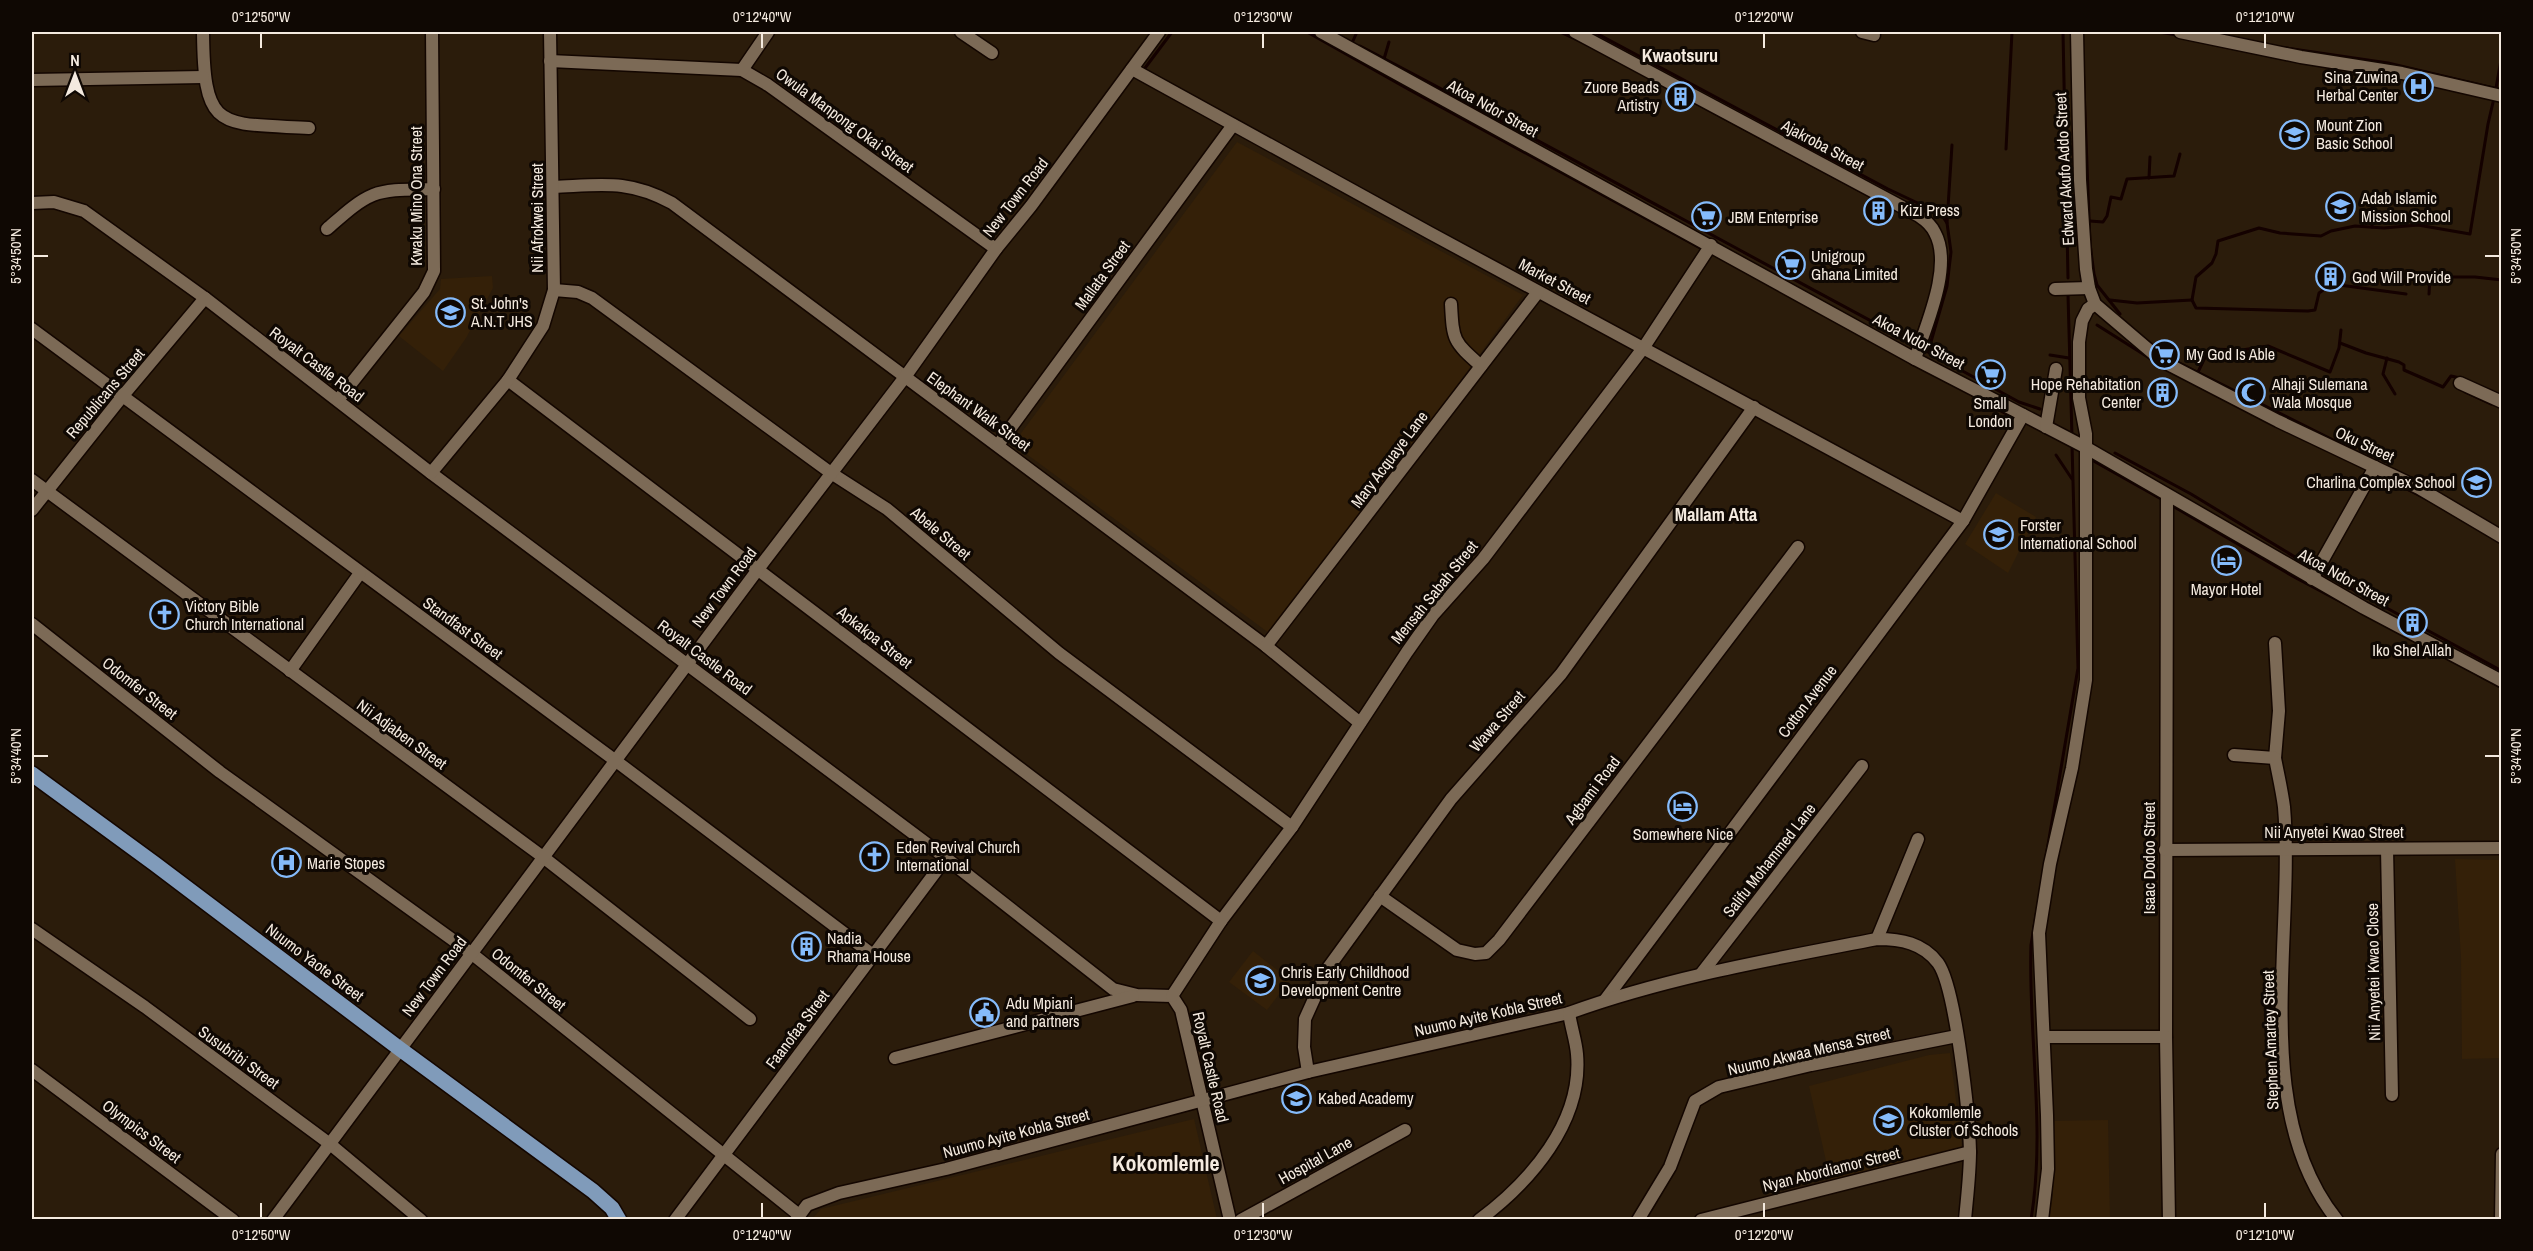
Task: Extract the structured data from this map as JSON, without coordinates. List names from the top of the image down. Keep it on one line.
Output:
{"streets":{"main road":["Nuumo Yaote Street"],"street":["Akoa Ndor Street","Owula Manpong Okai Street","Ajakroba Street","Edward Akufo Addo Street","Kwaku Mino Ona Street","New Town Road","Nii Afrokwei Street","Mallata Street","Market Street","Royalt Castle Road","Republicans Street","Elephant Walk Street","Oku Street","Mary Acquaye Lane","Abele Street","Mensah Sabah Street","Standfast Street","Apkakpa Street","Odomfer Street","Cotton Avenue","Wawa Street","Nii Adjaben Street","Agbami Road","Nii Anyetei Kwao Street","Isaac Dodoo Street","Salifu Mohammed Lane","Nii Anyetei Kwao Close","Nuumo Ayite Kobla Street","Faanofaa Street","Stephen Amartey Street","Nuumo Akwaa Mensa Street","Susubribi Street","Olympics Street","Hospital Lane","Nyan Abordiamor Street"]},"crossings":[["Akoa Ndor Street","Ajakroba Street"],["Akoa Ndor Street","Mensah Sabah Street"],["Akoa Ndor Street","Cotton Avenue"],["Akoa Ndor Street","Isaac Dodoo Street"],["Owula Manpong Okai Street","New Town Road"],["Owula Manpong Okai Street","Nii Afrokwei Street"],["Edward Akufo Addo Street","Oku Street"],["Kwaku Mino Ona Street","Royalt Castle Road"],["New Town Road","Market Street"],["New Town Road","Royalt Castle Road"],["New Town Road","Elephant Walk Street"],["New Town Road","Abele Street"],["New Town Road","Standfast Street"],["New Town Road","Apkakpa Street"],["New Town Road","Odomfer Street"],["New Town Road","Nii Adjaben Street"],["New Town Road","Nuumo Yaote Street"],["New Town Road","Susubribi Street"],["Nii Afrokwei Street","Royalt Castle Road"],["Nii Afrokwei Street","Elephant Walk Street"],["Nii Afrokwei Street","Abele Street"],["Nii Afrokwei Street","Apkakpa Street"],["Mallata Street","Market Street"],["Mallata Street","Elephant Walk Street"],["Market Street","Mary Acquaye Lane"],["Market Street","Mensah Sabah Street"],["Market Street","Cotton Avenue"],["Market Street","Wawa Street"],["Royalt Castle Road","Republicans Street"],["Royalt Castle Road","Mensah Sabah Street"],["Royalt Castle Road","Nuumo Ayite Kobla Street"],["Royalt Castle Road","Faanofaa Street"],["Republicans Street","Standfast Street"],["Republicans Street","Nii Adjaben Street"],["Elephant Walk Street","Mary Acquaye Lane"],["Elephant Walk Street","Mensah Sabah Street"],["Abele Street","Mensah Sabah Street"],["Mensah Sabah Street","Apkakpa Street"],["Standfast Street","Faanofaa Street"],["Odomfer Street","Nuumo Ayite Kobla Street"],["Odomfer Street","Faanofaa Street"],["Cotton Avenue","Nuumo Ayite Kobla Street"],["Wawa Street","Agbami Road"],["Wawa Street","Nuumo Ayite Kobla Street"],["Nii Anyetei Kwao Street","Isaac Dodoo Street"],["Nii Anyetei Kwao Street","Nii Anyetei Kwao Close"],["Nii Anyetei Kwao Street","Stephen Amartey Street"],["Salifu Mohammed Lane","Nuumo Ayite Kobla Street"],["Nuumo Ayite Kobla Street","Nuumo Akwaa Mensa Street"],["Nuumo Ayite Kobla Street","Nyan Abordiamor Street"]],"districts":["Kwaotsuru","Mallam Atta","Kokomlemle"],"places":{"hospital":["Sina Zuwina Herbal Center","Marie Stopes"],"building":["Zuore Beads Artistry","Kizi Press","God Will Provide","Hope Rehabitation Center","Iko Shel Allah","Nadia Rhama House"],"school or university":["Mount Zion Basic School","Adab Islamic Mission School","St. John's A.N.T JHS","Charlina Complex School","Forster International School","Chris Early Childhood Development Centre","Kabed Academy","Kokomlemle Cluster Of Schools"],"supermarket":["JBM Enterprise","Unigroup Ghana Limited","My God Is Able","Small London"],"mosque":["Alhaji Sulemana Wala Mosque"],"hotel":["Mayor Hotel","Somewhere Nice"],"church":["Victory Bible Church International","Eden Revival Church International"],"public building":["Adu Mpiani and partners"]},"north":"top","coordinates":["0°12'50\"W","0°12'40\"W","0°12'30\"W","0°12'20\"W","0°12'10\"W","5°34'50\"N","5°34'40\"N"]}
